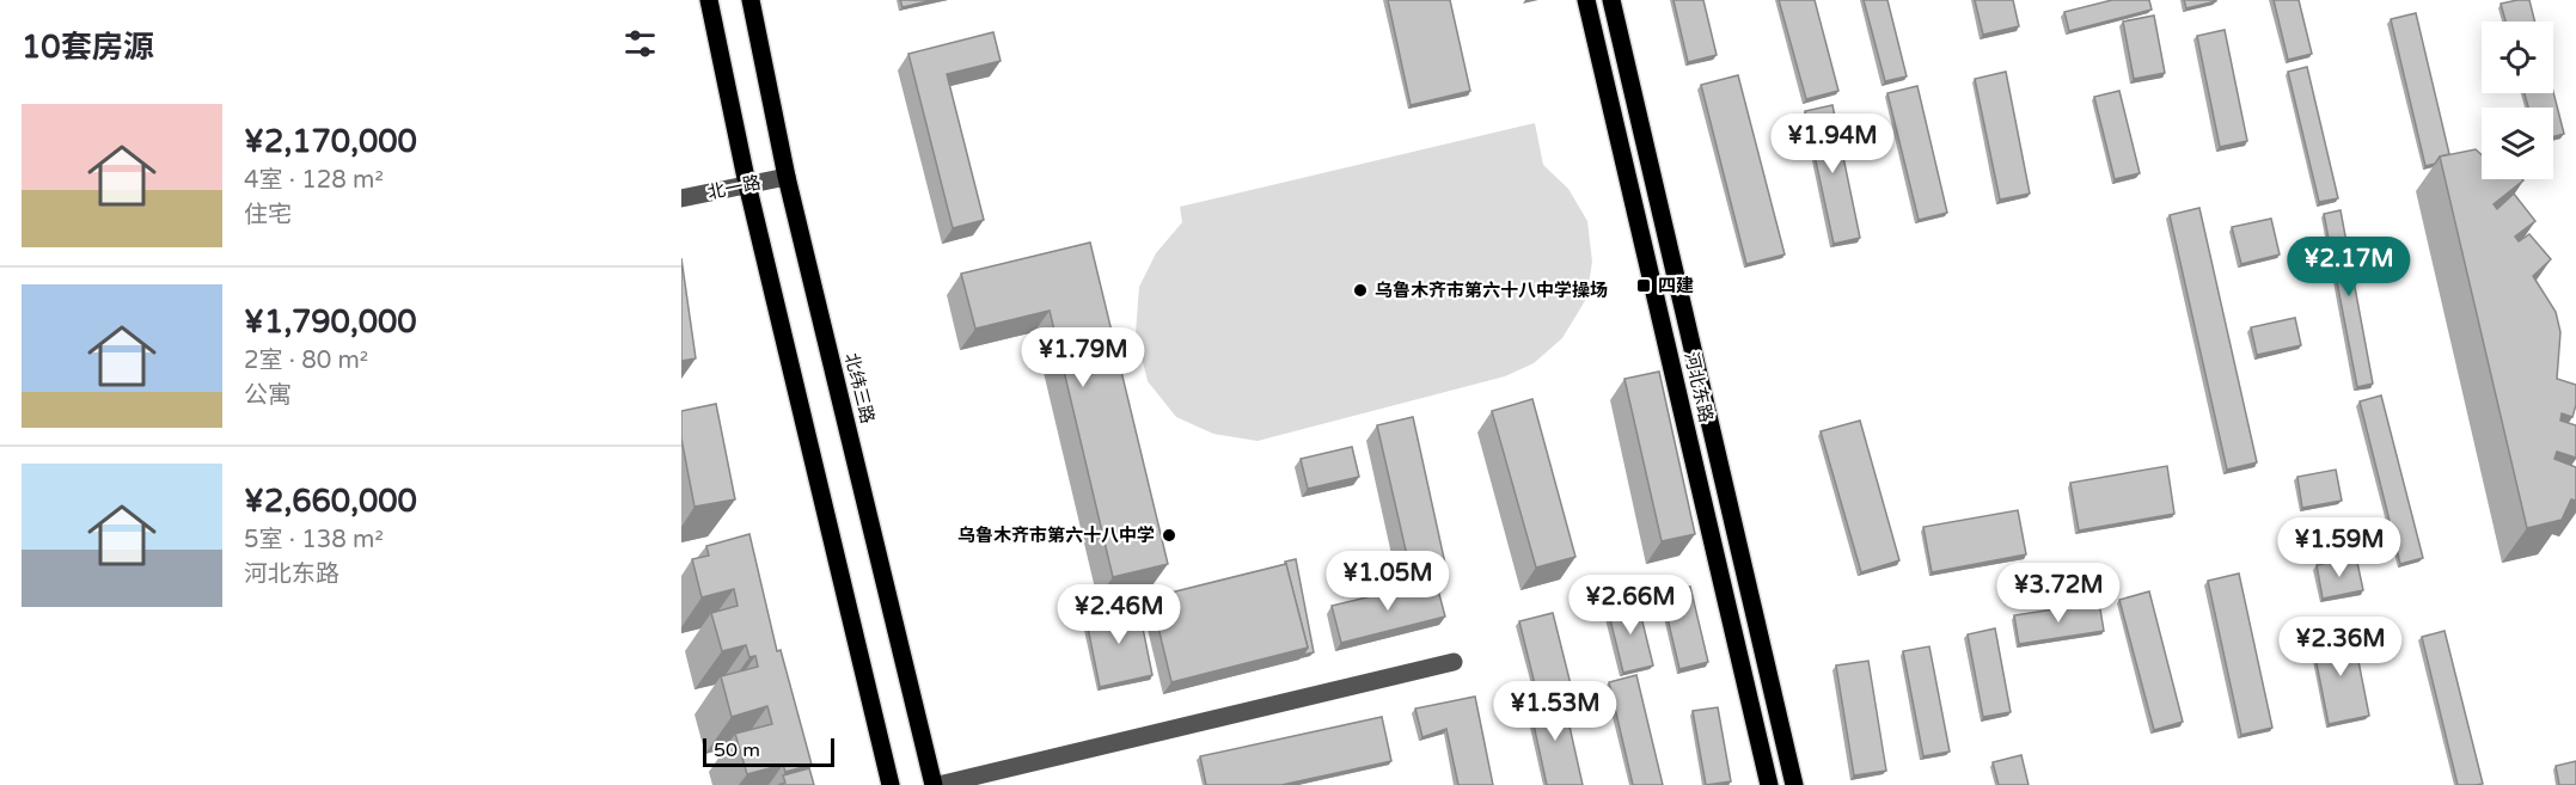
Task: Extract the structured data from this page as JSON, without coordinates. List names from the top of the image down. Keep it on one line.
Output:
{"streets":{"main road":["河北东路","北纬三路"],"street":["北一路"]},"crossings":[["北一路","北纬三路"]],"places":{"transit":["四建"],"other":["乌鲁木齐市第六十八中学操场","乌鲁木齐市第六十八中学"]},"scale_bar":"50 m","page":{"heading":"10套房源","list":[{"name":"¥2,170,000","note":"4室 · 128 m² · 住宅"},{"name":"¥1,790,000","note":"2室 · 80 m² · 公寓"},{"name":"¥2,660,000","note":"5室 · 138 m² · 河北东路"}],"price":["¥1.94M","¥2.17M","¥1.79M","¥1.59M","¥1.05M","¥3.72M","¥2.66M","¥2.46M","¥2.36M","¥1.53M"],"scale":"50 m"}}
